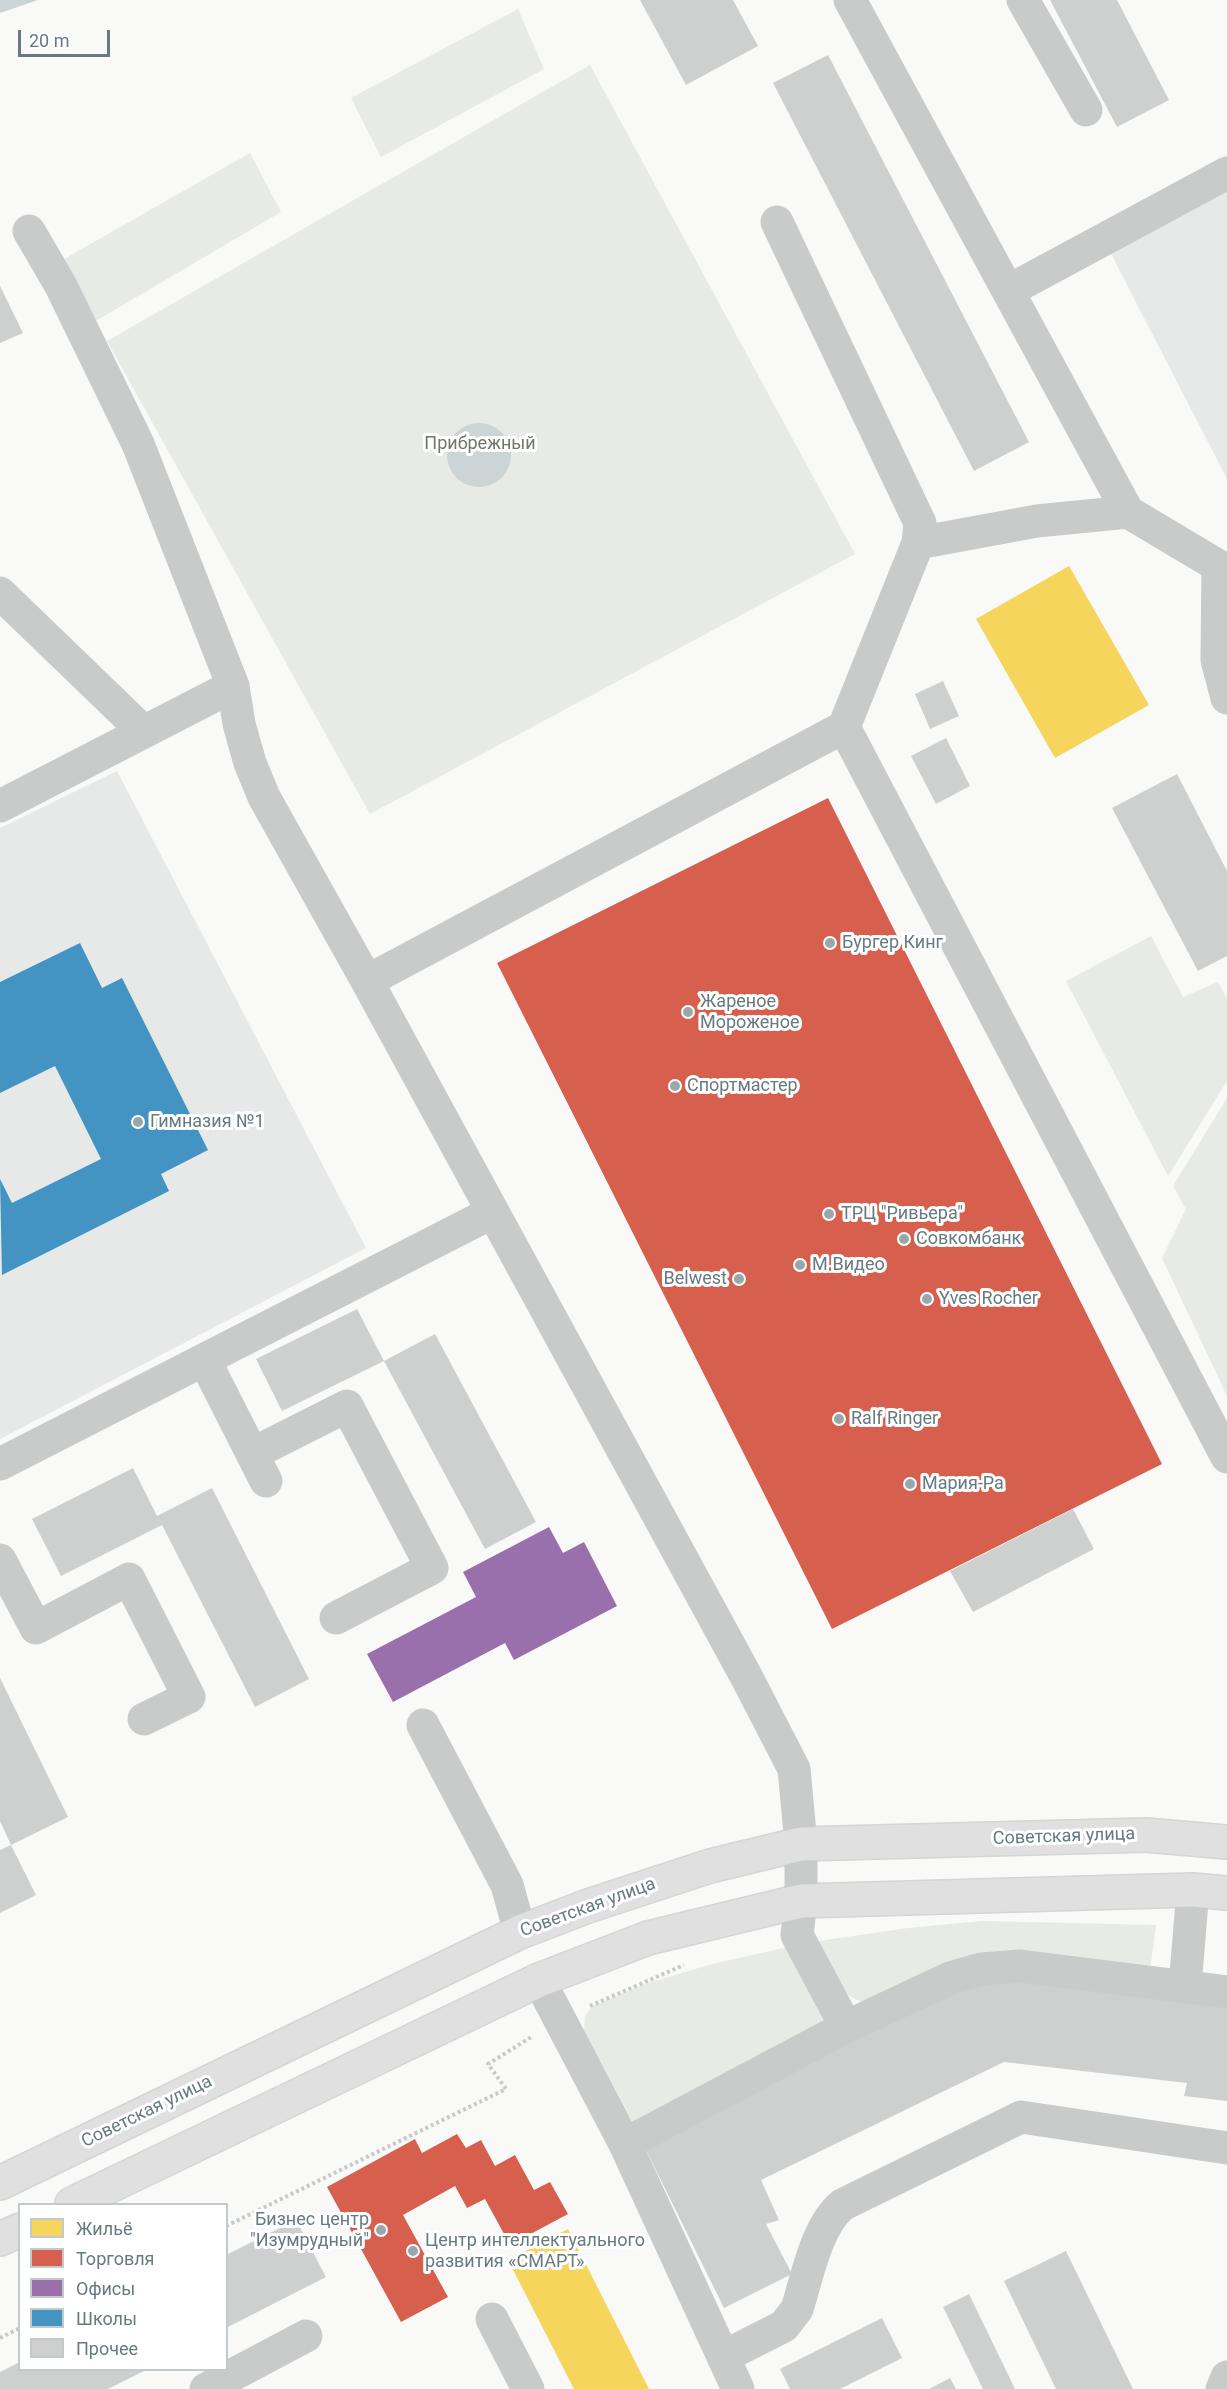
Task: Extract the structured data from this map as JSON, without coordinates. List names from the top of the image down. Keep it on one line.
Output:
{"streets":{"main road":["Советская улица"]},"parks":["Прибрежный"],"places":["Бургер Кинг","Жареное Мороженое","Спортмастер","Гимназия №1","ТРЦ \"Ривьера\"","Совкомбанк","М.Видео","Belwest","Yves Rocher","Ralf Ringer","Мария-Ра","Бизнес центр \"Изумрудный\"","Центр интеллектуального развития «СМАРТ»"],"legend":["Жильё","Торговля","Офисы","Школы","Прочее"],"scale_bar":"20 m"}
